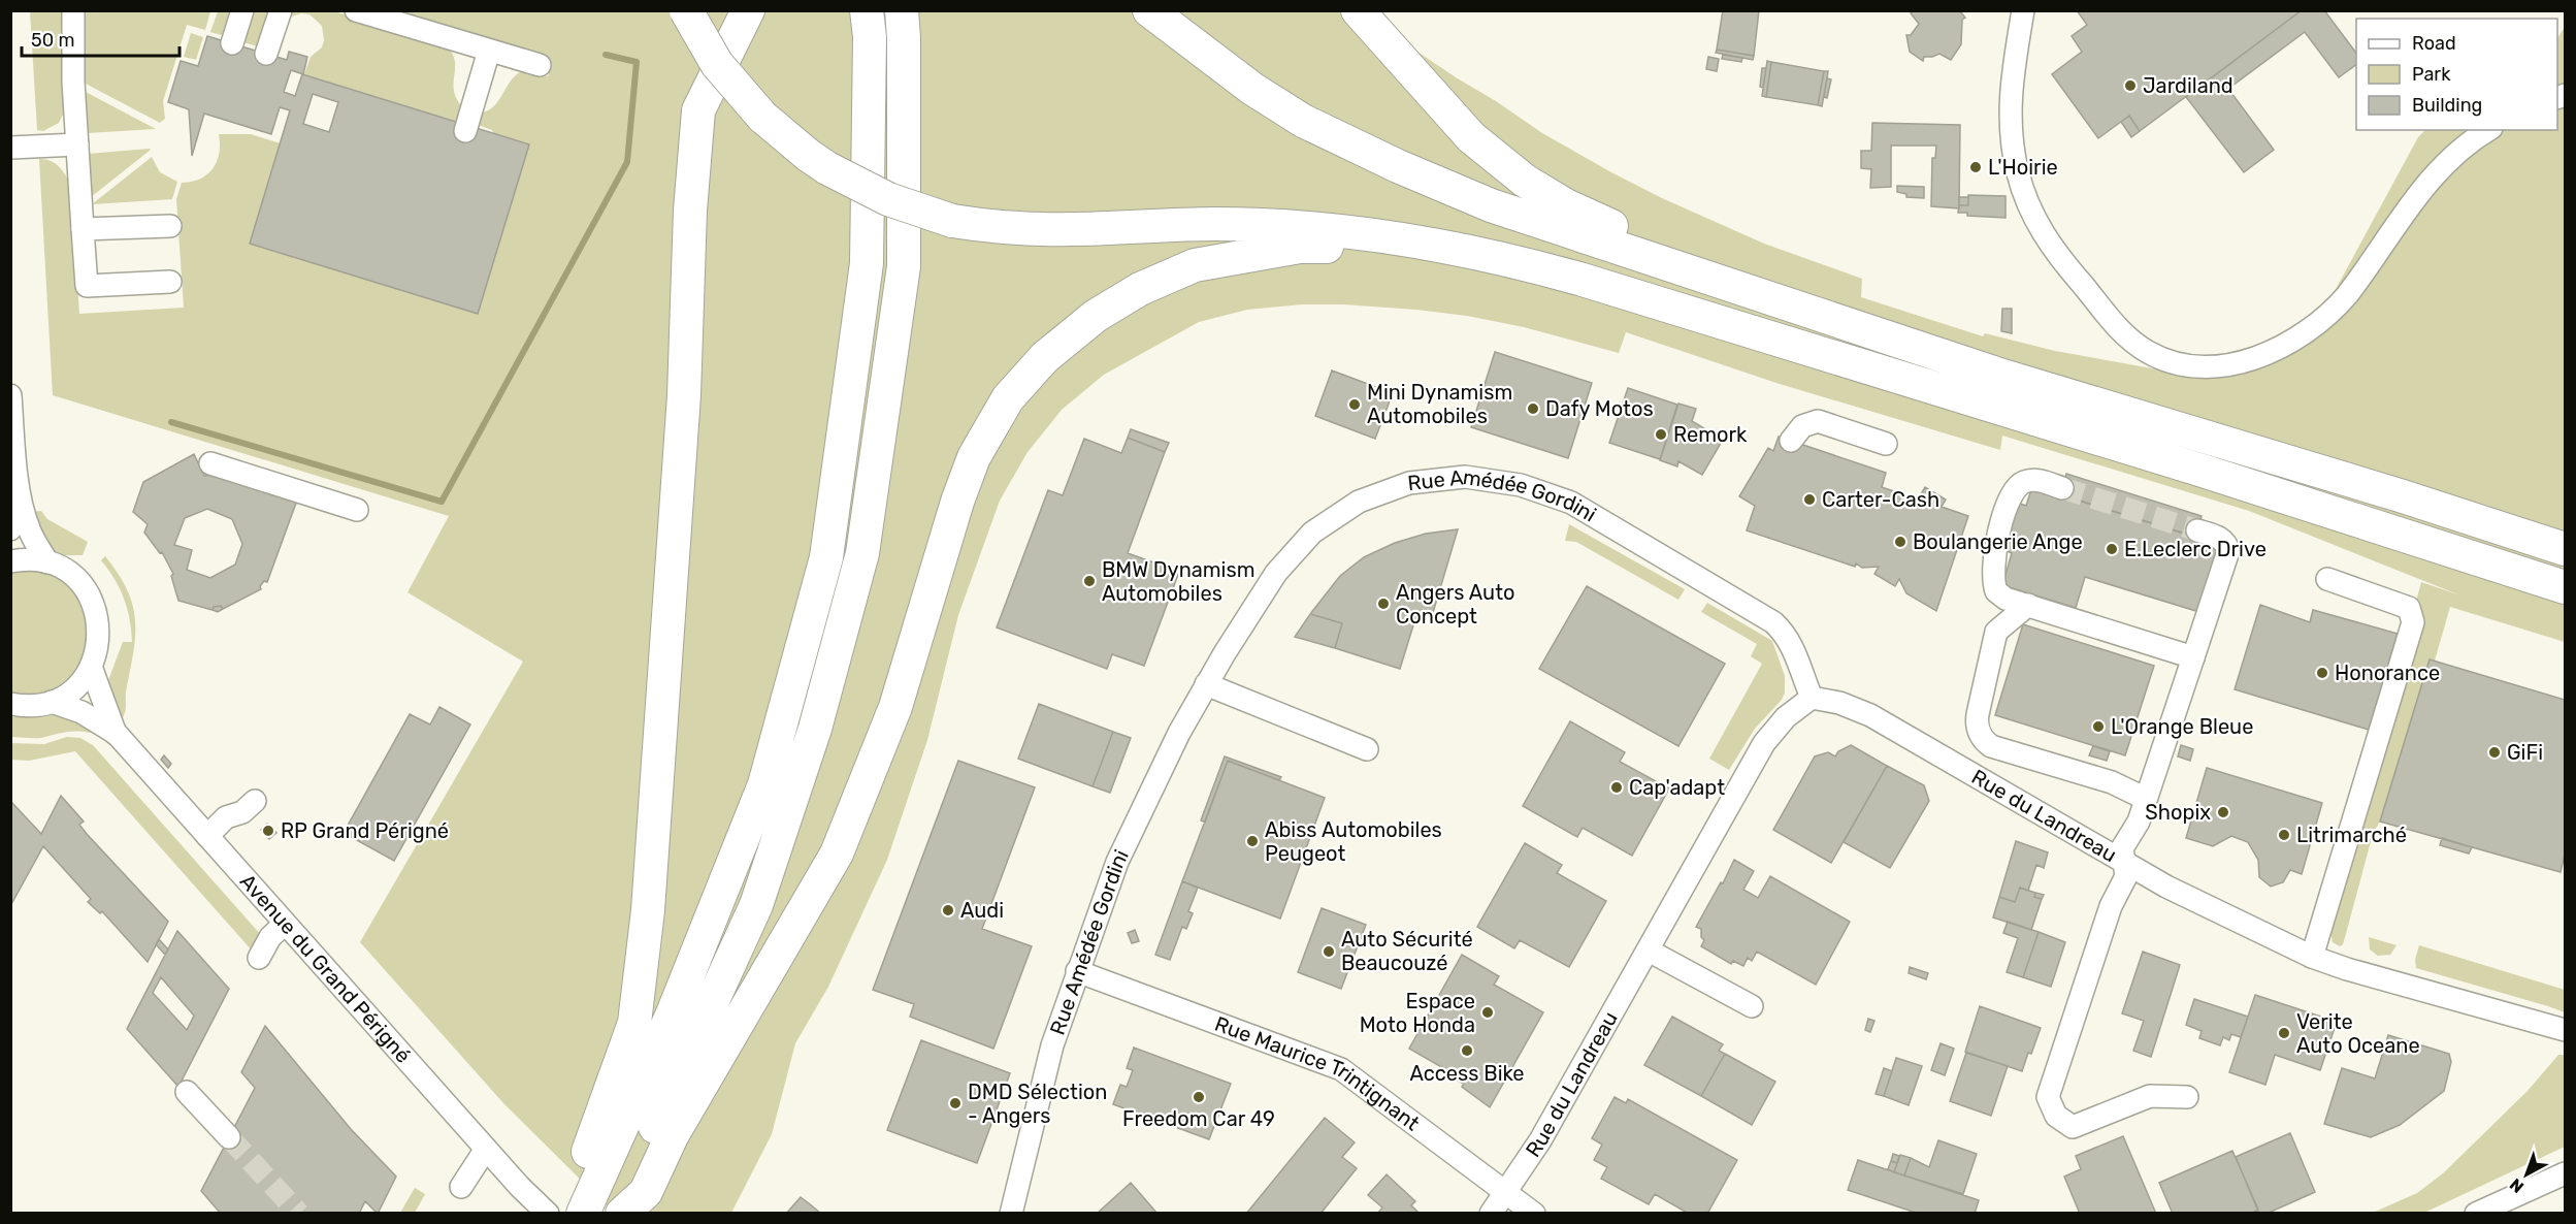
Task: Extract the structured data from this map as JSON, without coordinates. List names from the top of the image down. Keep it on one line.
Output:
{"streets":{"street":["Rue Amédée Gordini","Rue du Landreau","Avenue du Grand Périgné","Rue Maurice Trintignant"]},"crossings":[["Rue Amédée Gordini","Rue du Landreau"],["Rue Amédée Gordini","Rue Maurice Trintignant"],["Rue du Landreau","Rue Maurice Trintignant"]],"places":["Jardiland","L'Hoirie","Mini Dynamism Automobiles","Dafy Motos","Remork","Carter-Cash","Boulangerie Ange","E.Leclerc Drive","BMW Dynamism Automobiles","Angers Auto Concept","Honorance","L'Orange Bleue","GiFi","Cap'adapt","Shopix","RP Grand Périgné","Litrimarché","Abiss Automobiles Peugeot","Audi","Auto Sécurité Beaucouzé","Espace Moto Honda","Verite Auto Oceane","Access Bike","Freedom Car 49","DMD Sélection - Angers"],"legend":["Road","Park","Building"],"scale_bar":"50 m","north":"bottom left"}
